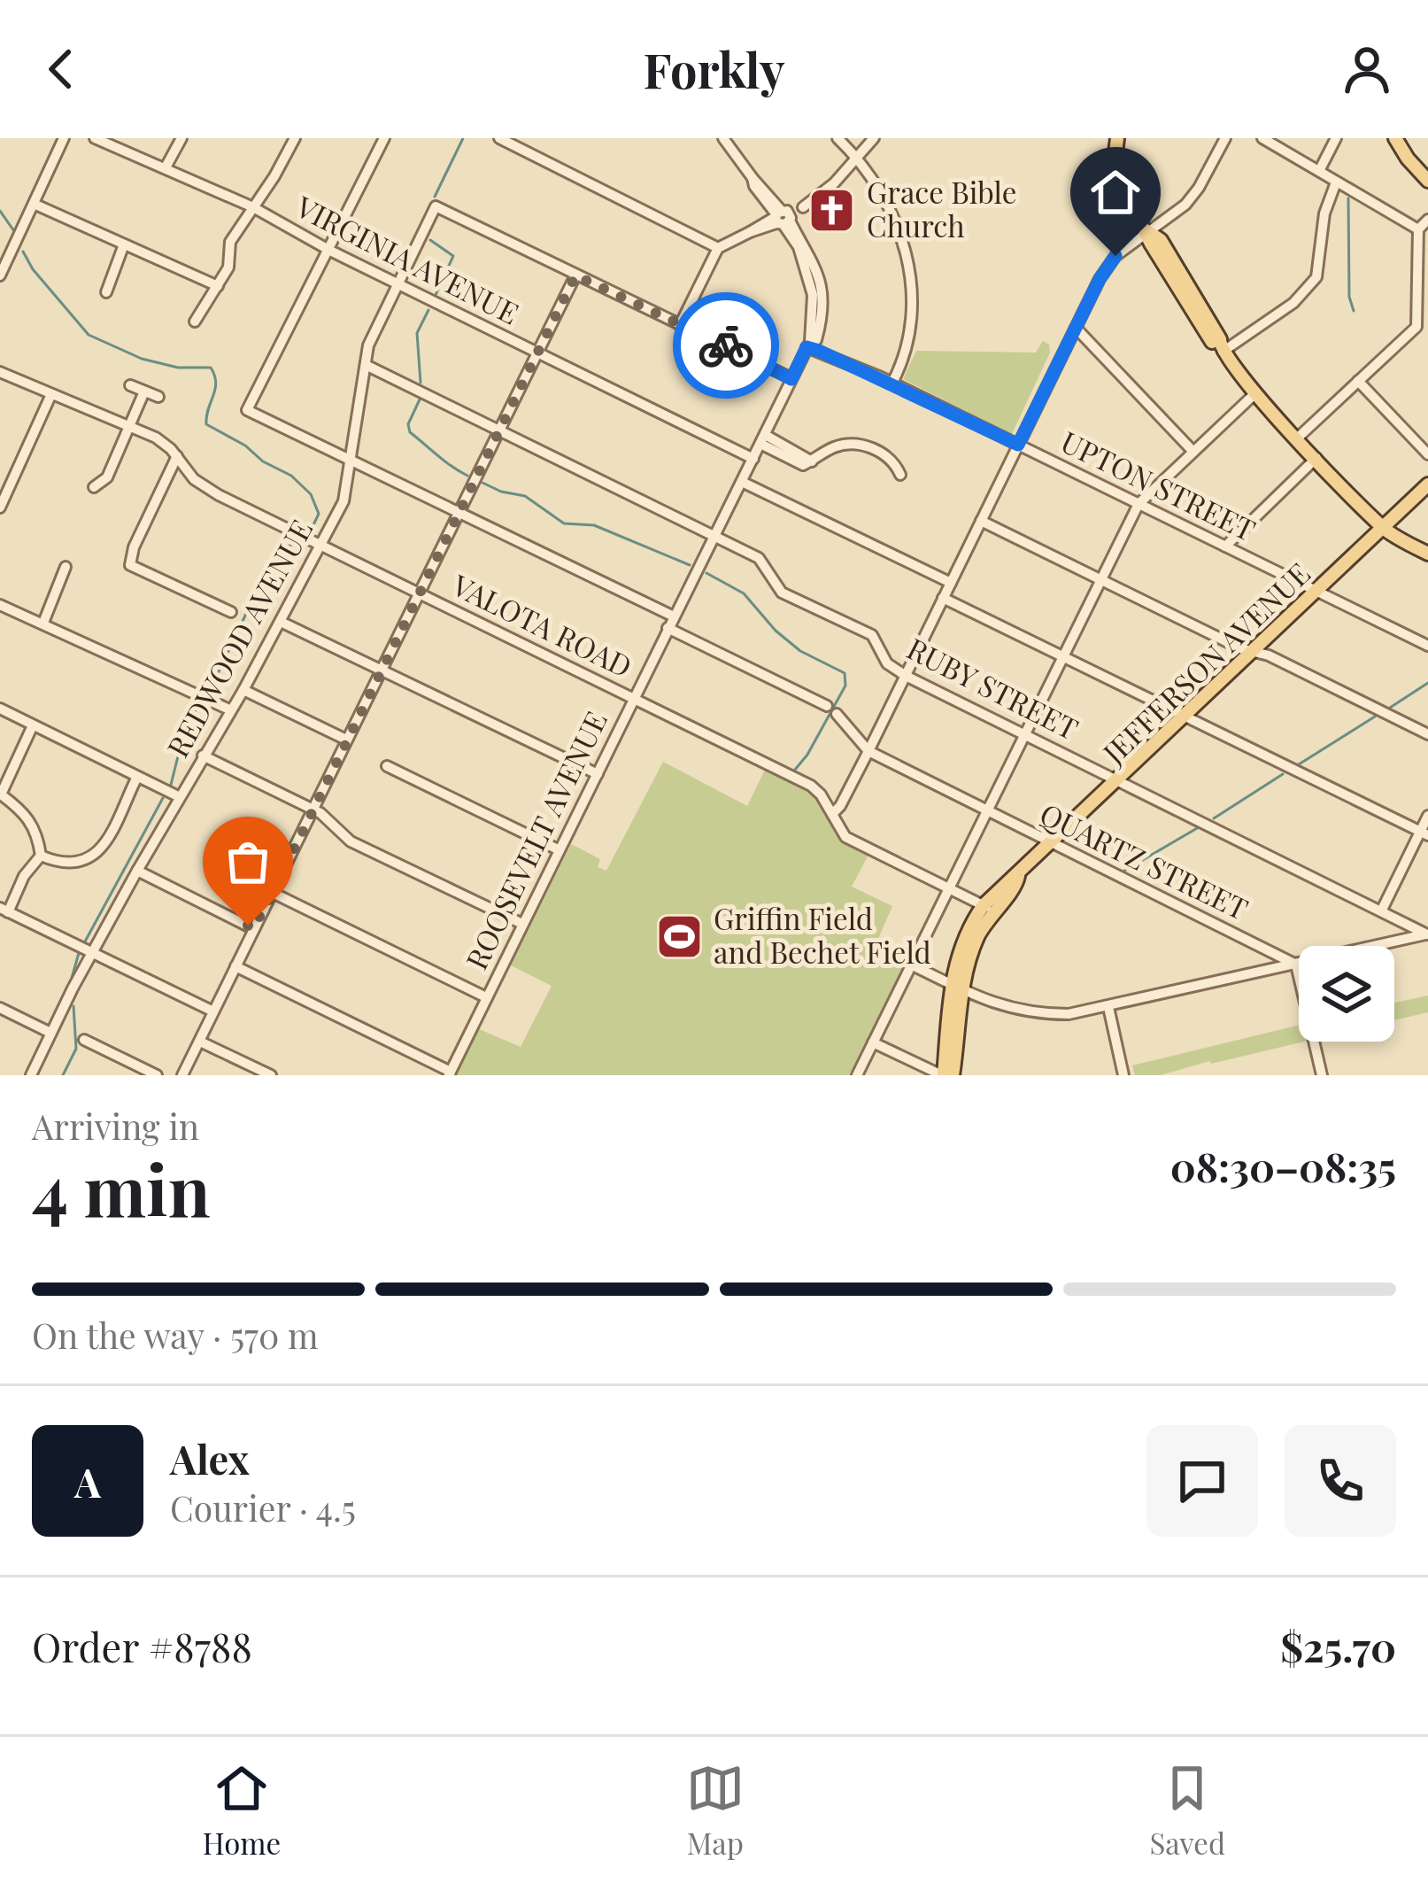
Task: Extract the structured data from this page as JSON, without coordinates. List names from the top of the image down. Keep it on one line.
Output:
{"streets":{"main road":["JEFFERSON AVENUE"],"street":["VIRGINIA AVENUE","UPTON STREET","VALOTA ROAD","REDWOOD AVENUE","RUBY STREET","ROOSEVELT AVENUE","QUARTZ STREET"]},"crossings":[["VIRGINIA AVENUE","REDWOOD AVENUE"],["VIRGINIA AVENUE","ROOSEVELT AVENUE"],["UPTON STREET","JEFFERSON AVENUE"],["UPTON STREET","ROOSEVELT AVENUE"],["VALOTA ROAD","REDWOOD AVENUE"],["VALOTA ROAD","JEFFERSON AVENUE"],["VALOTA ROAD","ROOSEVELT AVENUE"],["REDWOOD AVENUE","RUBY STREET"],["JEFFERSON AVENUE","RUBY STREET"],["JEFFERSON AVENUE","QUARTZ STREET"],["RUBY STREET","ROOSEVELT AVENUE"]],"places":{"church":["Grace Bible Church"],"sports":["Griffin Field and Bechet Field"]},"page":{"header":"Forkly","heading":["4 min","Arriving in","08:30–08:35"],"panel":["Alex","Courier · 4.5","Order #8788","$25.70"],"bar":"On the way · 570 m","round":"A","tabs":["Home","Map","Saved"]}}
